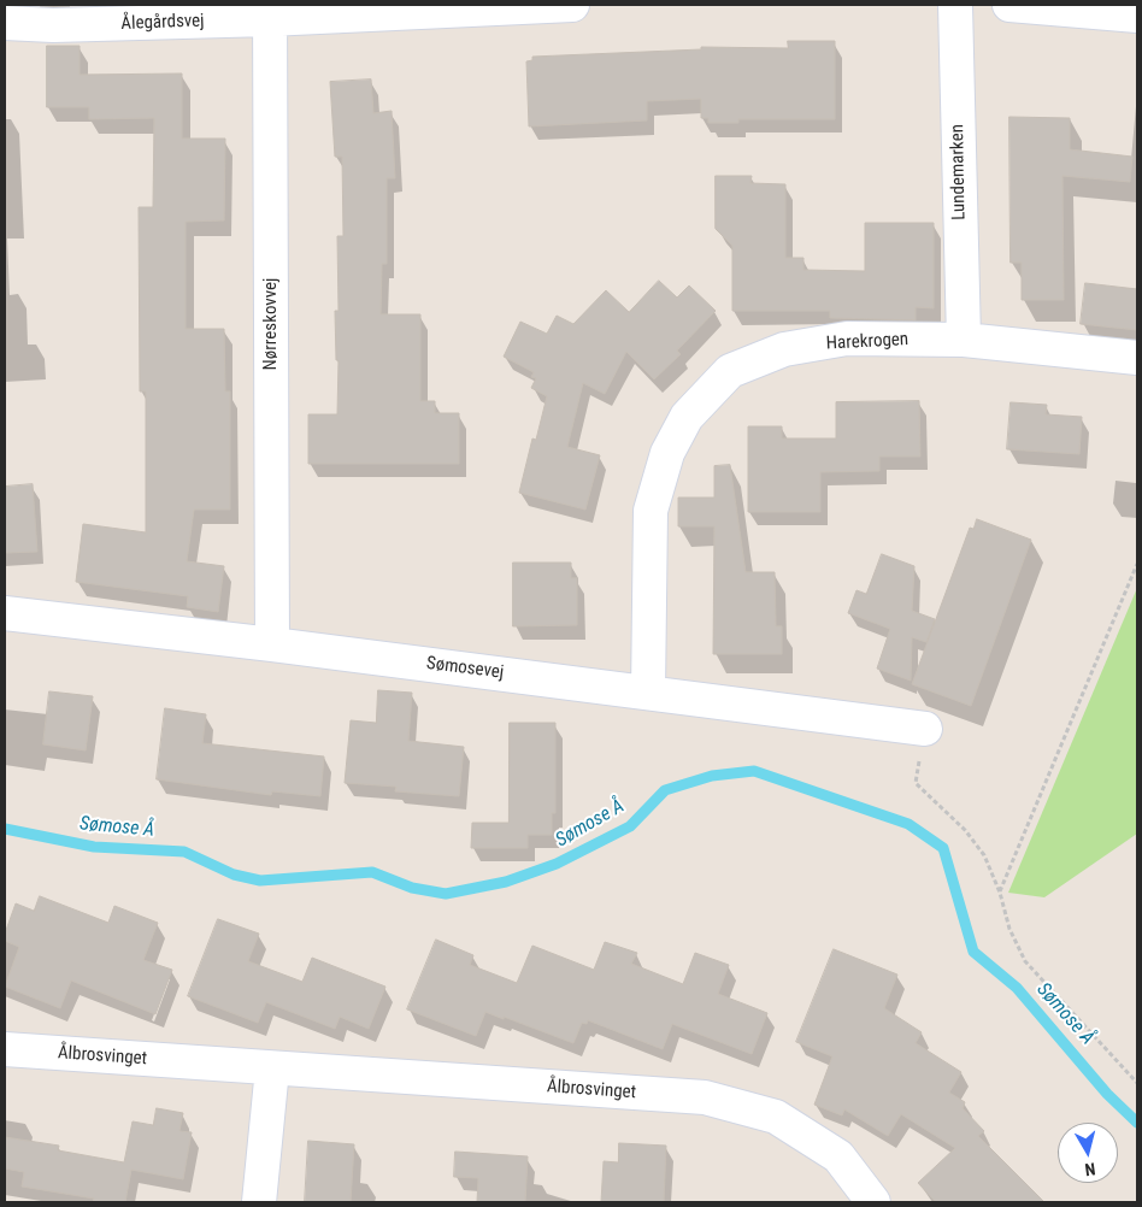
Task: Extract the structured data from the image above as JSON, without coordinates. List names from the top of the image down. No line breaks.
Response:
{"streets":{"street":["Ålegårdsvej","Lundemarken","Nørreskovvej","Harekrogen","Sømosevej","Ålbrosvinget"]},"crossings":[["Ålegårdsvej","Nørreskovvej"],["Lundemarken","Harekrogen"],["Nørreskovvej","Sømosevej"],["Harekrogen","Sømosevej"]],"water":["Sømose Å"],"north":"bottom"}
